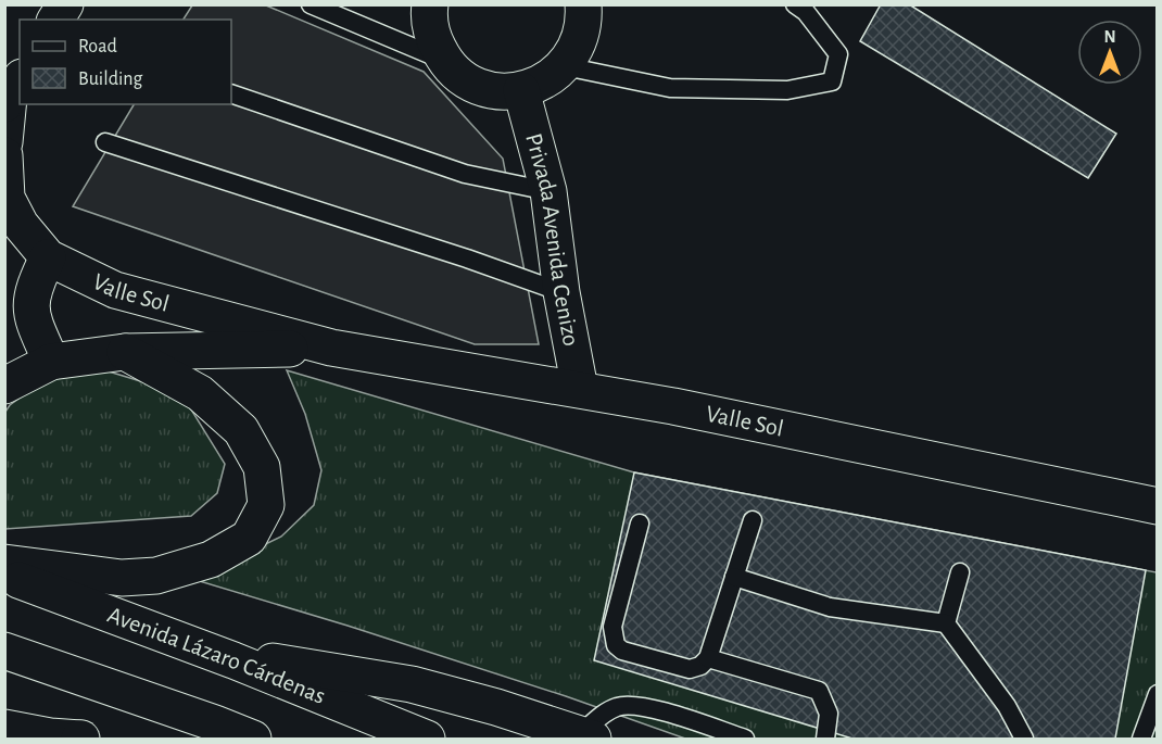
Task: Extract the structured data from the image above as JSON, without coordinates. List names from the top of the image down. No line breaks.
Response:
{"streets":{"main road":["Privada Avenida Cenizo","Valle Sol","Avenida Lázaro Cárdenas"]},"crossings":[["Privada Avenida Cenizo","Valle Sol"]],"legend":["Road","Building"],"north":"top"}
